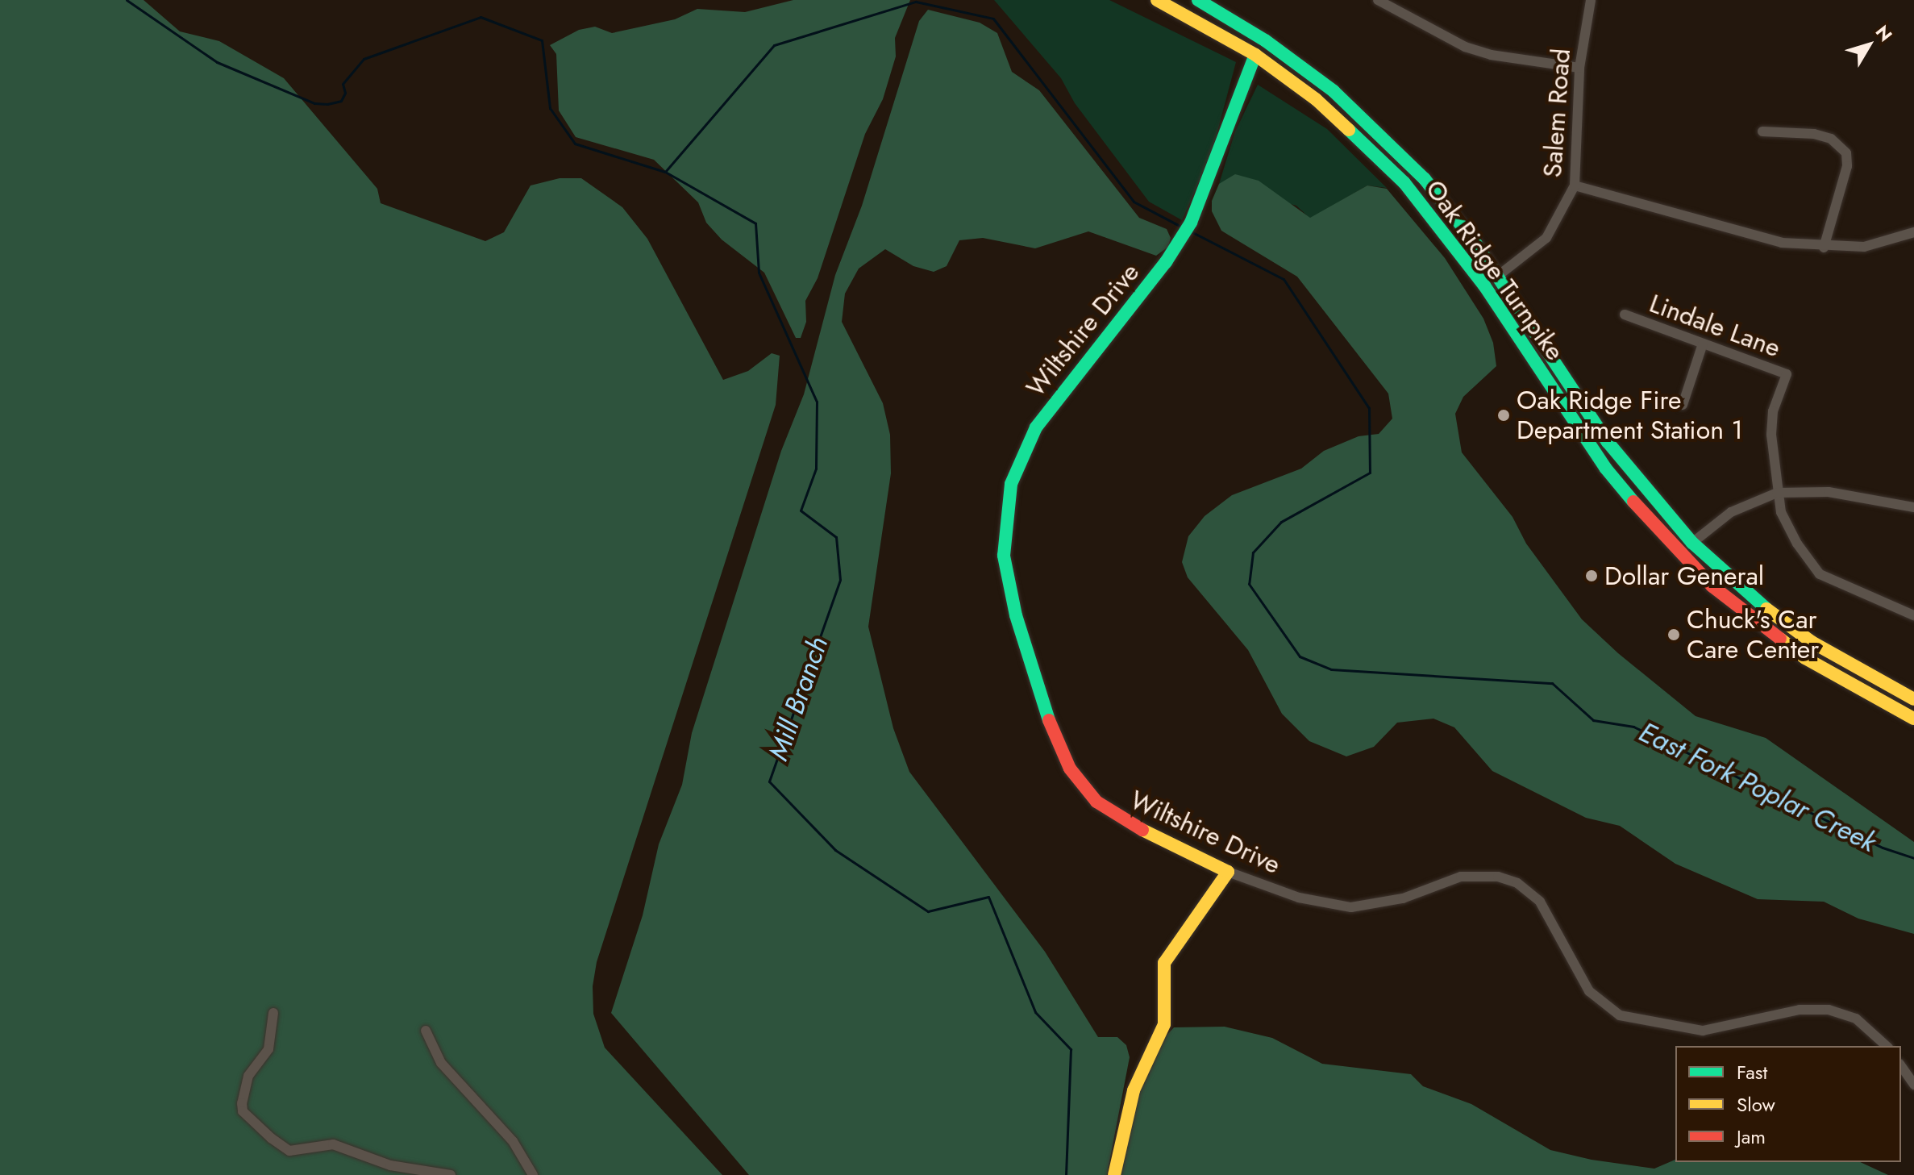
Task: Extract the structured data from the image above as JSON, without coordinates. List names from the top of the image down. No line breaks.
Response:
{"streets":{"main road":["Oak Ridge Turnpike","Wiltshire Drive"],"street":["Salem Road","Lindale Lane"]},"crossings":[["Salem Road","Oak Ridge Turnpike"],["Oak Ridge Turnpike","Wiltshire Drive"]],"water":["Mill Branch","East Fork Poplar Creek"],"places":["Oak Ridge Fire Department Station 1","Dollar General","Chuck's Car Care Center"],"legend":["Fast","Slow","Jam"],"north":"top right"}
